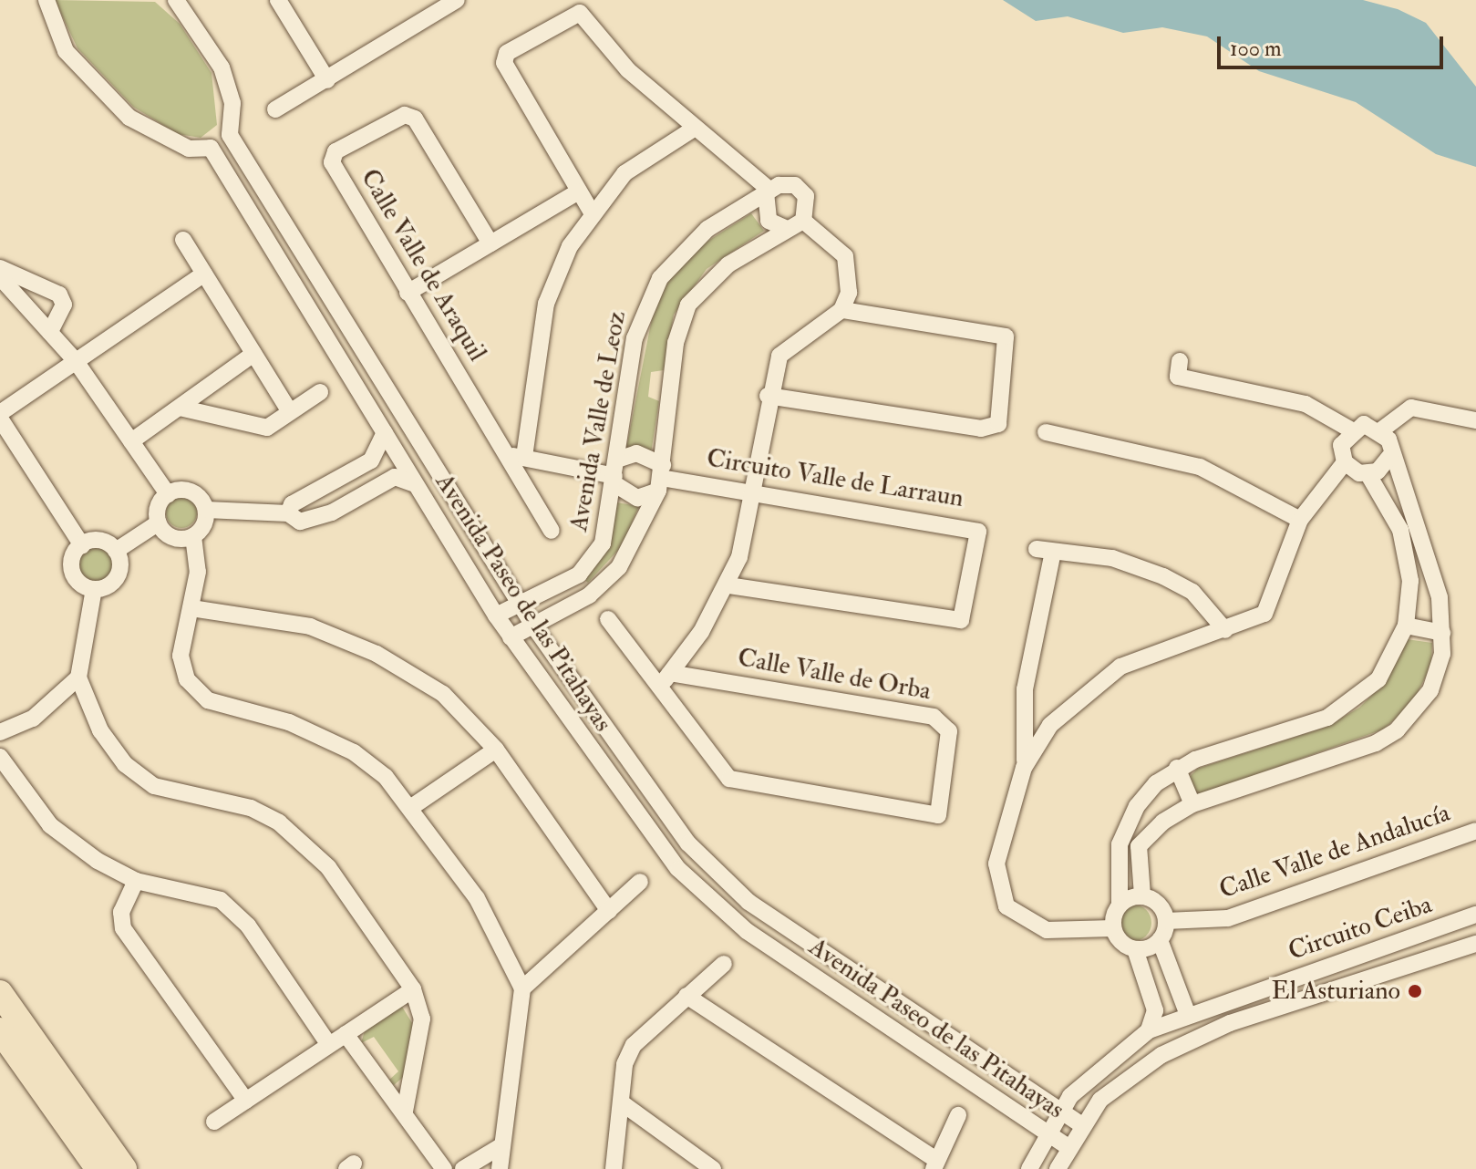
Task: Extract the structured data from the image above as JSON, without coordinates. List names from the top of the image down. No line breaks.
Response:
{"streets":{"street":["Calle Valle de Araquil","Avenida Valle de Leoz","Circuito Valle de Larraun","Avenida Paseo de las Pitahayas","Calle Valle de Orba","Calle Valle de Andalucía","Circuito Ceiba"]},"crossings":[["Calle Valle de Araquil","Circuito Valle de Larraun"],["Avenida Valle de Leoz","Circuito Valle de Larraun"],["Avenida Valle de Leoz","Avenida Paseo de las Pitahayas"],["Avenida Paseo de las Pitahayas","Circuito Ceiba"]],"places":["El Asturiano"],"scale_bar":"100 m"}
